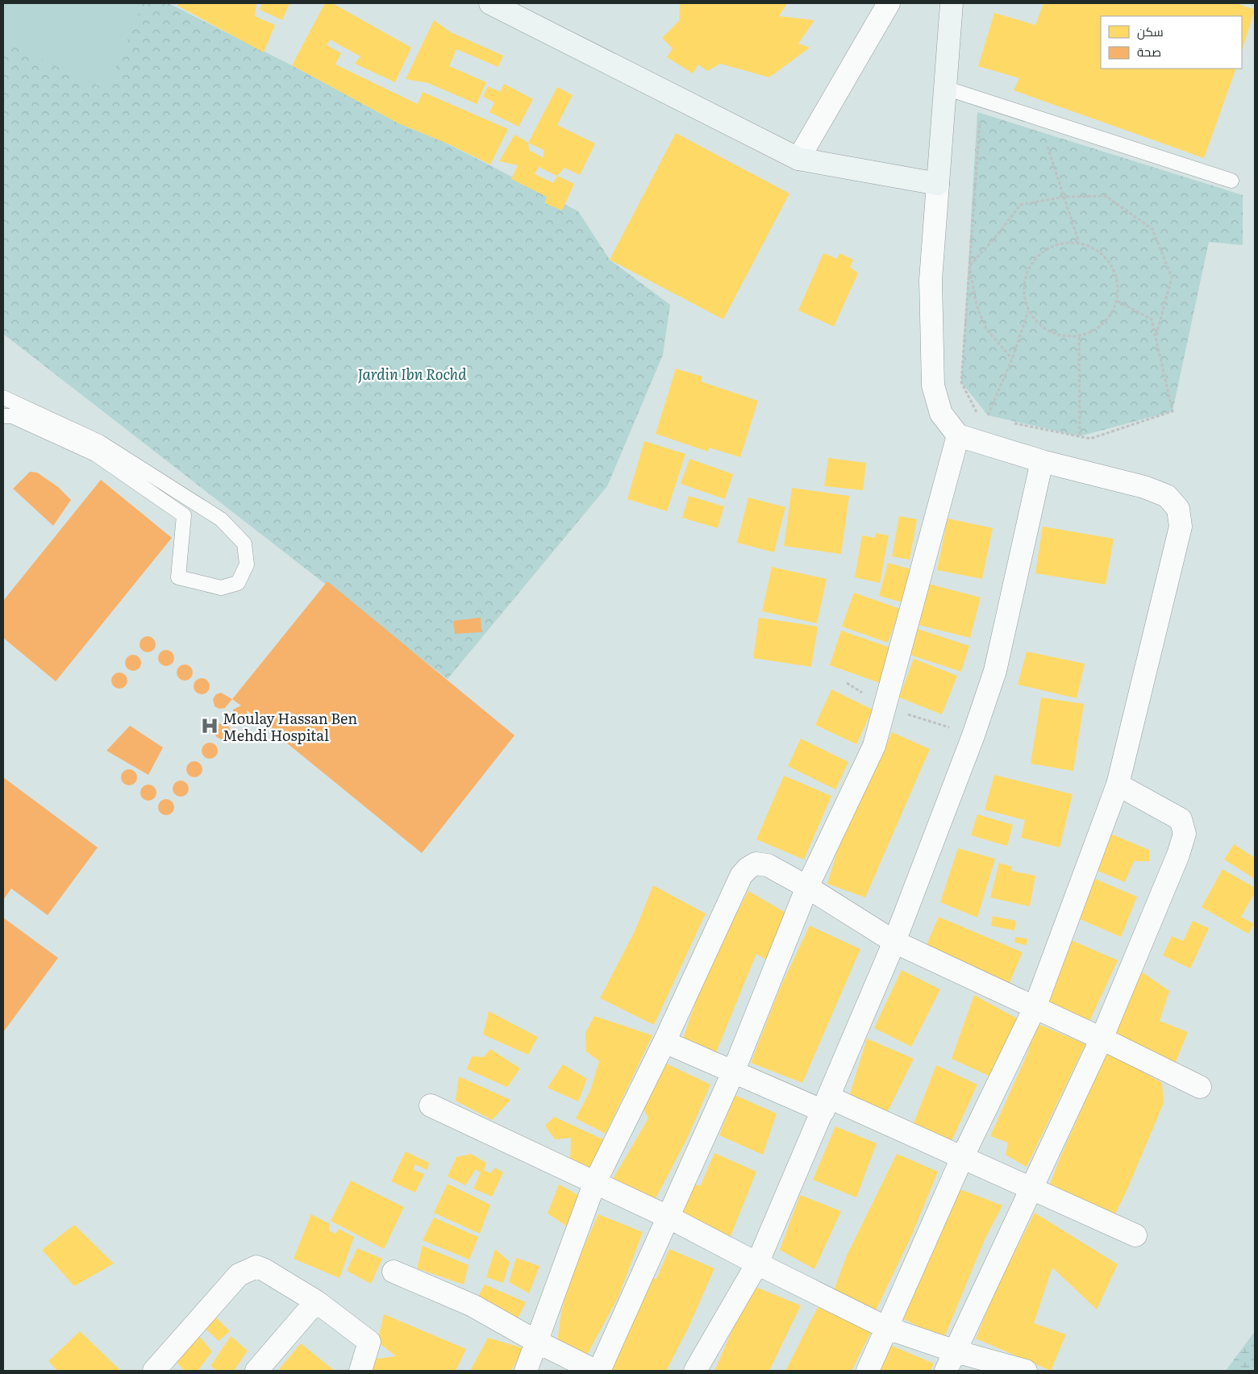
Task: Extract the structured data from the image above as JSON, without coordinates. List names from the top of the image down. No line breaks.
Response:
{"parks":["Jardin Ibn Rochd"],"places":{"hospital":["Moulay Hassan Ben Mehdi Hospital"]},"legend":["سكن","صحة"]}
